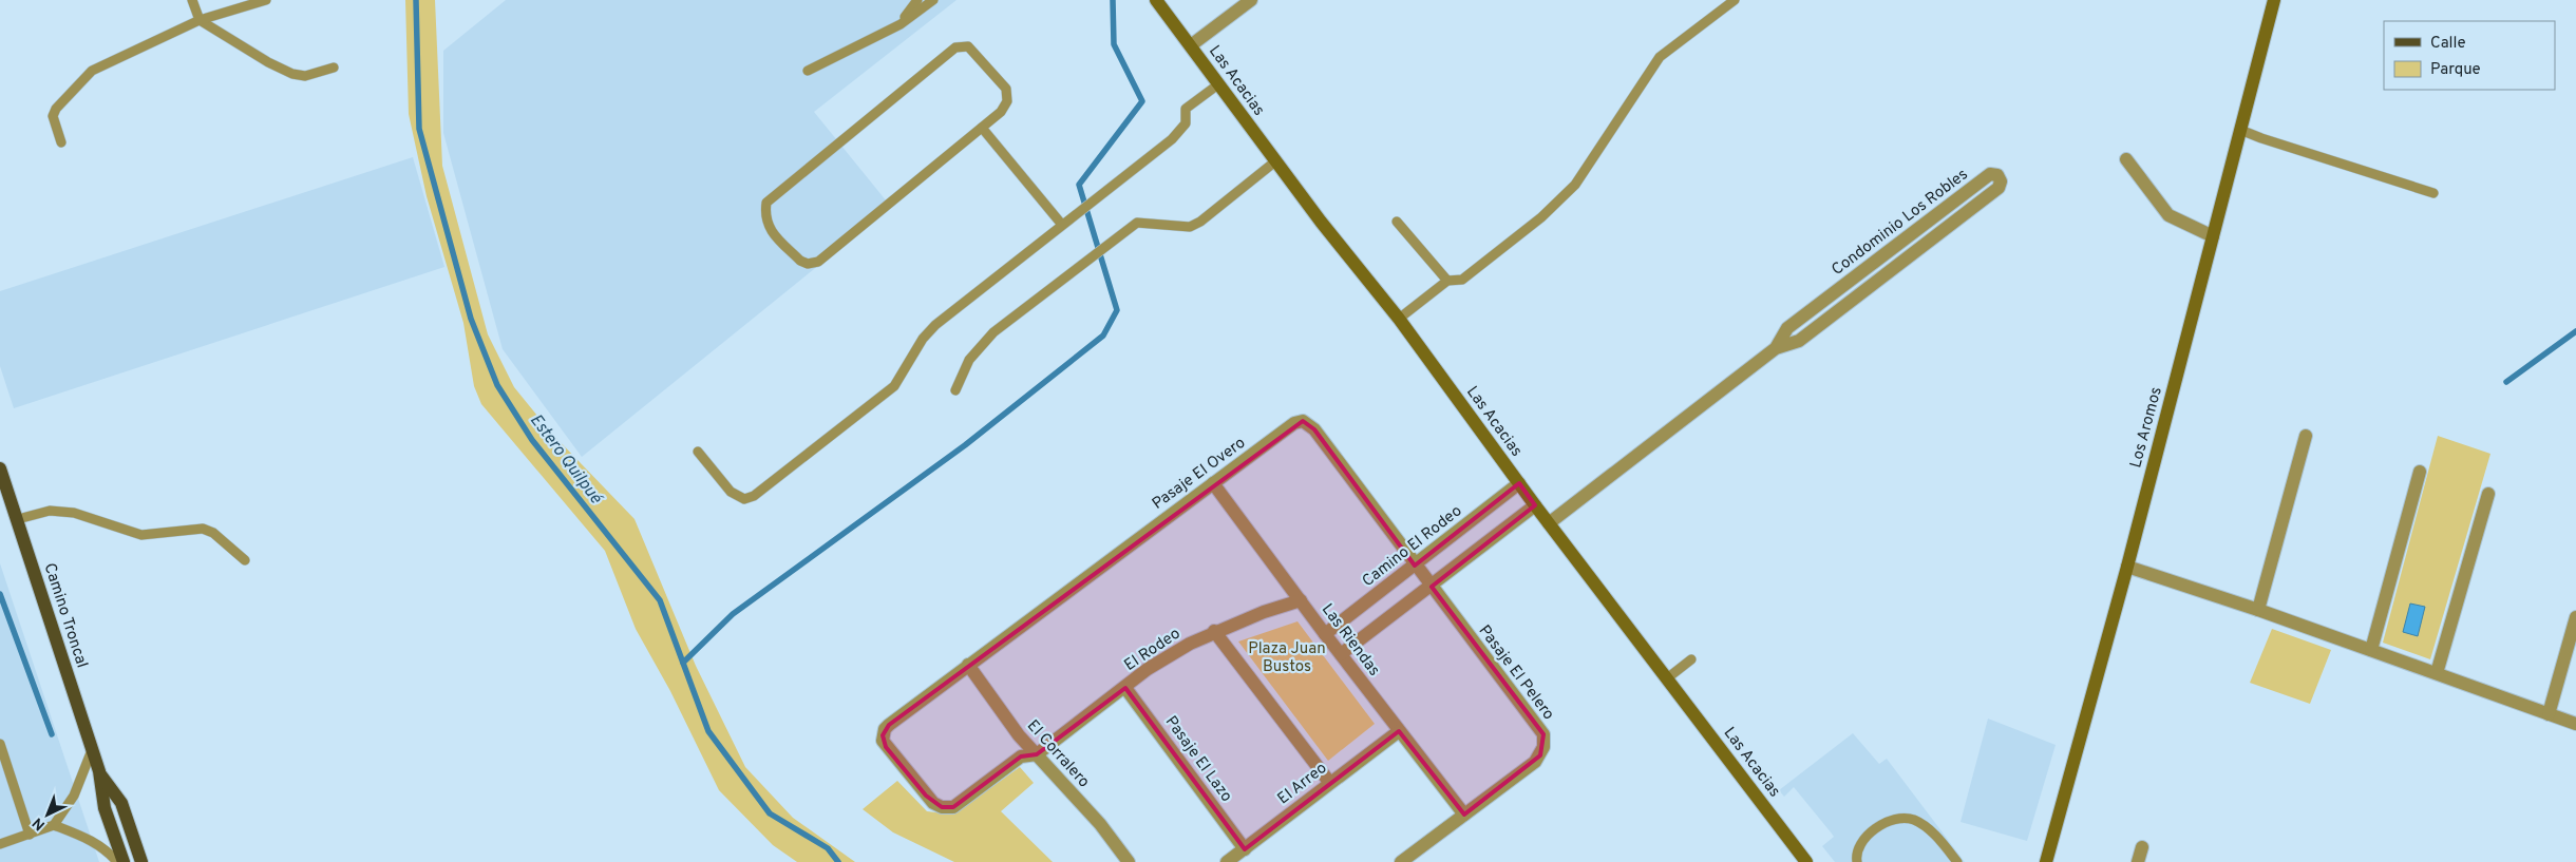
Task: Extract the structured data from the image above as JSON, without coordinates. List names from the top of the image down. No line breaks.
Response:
{"streets":{"main road":["Camino Troncal"],"street":["Las Acacias","Condominio Los Robles","Los Aromos","Pasaje El Overo","Camino El Rodeo","Las Riendas","El Rodeo","Pasaje El Pelero","El Corralero","Pasaje El Lazo","El Arreo"]},"crossings":[["Las Acacias","Condominio Los Robles"],["Las Acacias","Camino El Rodeo"],["Pasaje El Overo","Camino El Rodeo"],["Pasaje El Overo","Las Riendas"],["Pasaje El Overo","El Rodeo"],["Pasaje El Overo","El Corralero"],["Camino El Rodeo","Las Riendas"],["Las Riendas","El Rodeo"],["Las Riendas","Pasaje El Pelero"],["Las Riendas","El Arreo"],["El Rodeo","El Corralero"],["El Rodeo","Pasaje El Lazo"],["Pasaje El Lazo","El Arreo"]],"water":["Estero Quilpué"],"parks":["Plaza Juan Bustos"],"legend":["Calle","Parque"],"north":"bottom left"}
